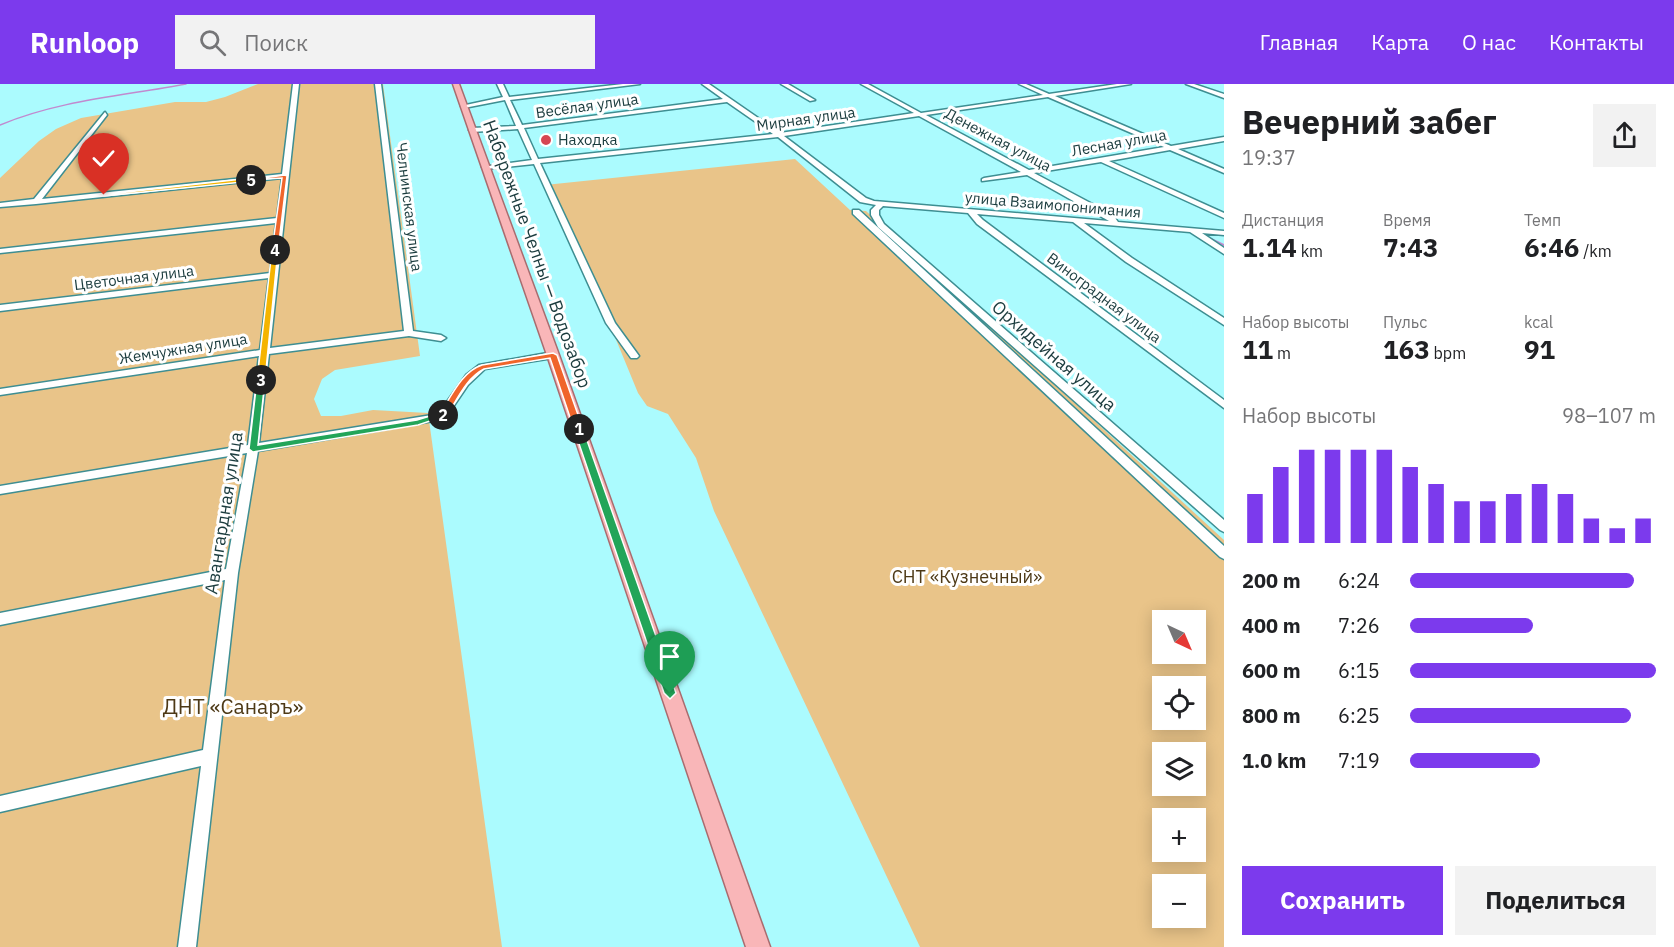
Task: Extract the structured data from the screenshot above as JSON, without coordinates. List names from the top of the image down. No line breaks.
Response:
{"streets":{"main road":["Набережные Челны — Водозабор"],"street":["Весёлая улица","Мирная улица","Денежная улица","Лесная улица","улица Взаимопонимания","Челнинская улица","Цветочная улица","Виноградная улица","Жемчужная улица","Орхидейная улица","Авангардная улица"]},"crossings":[["Весёлая улица","улица Взаимопонимания"],["Весёлая улица","Набережные Челны — Водозабор"],["Мирная улица","Денежная улица"],["Мирная улица","улица Взаимопонимания"],["Мирная улица","Набережные Челны — Водозабор"],["Денежная улица","Лесная улица"],["Денежная улица","улица Взаимопонимания"],["улица Взаимопонимания","Виноградная улица"],["улица Взаимопонимания","Орхидейная улица"],["Челнинская улица","Жемчужная улица"],["Цветочная улица","Авангардная улица"],["Жемчужная улица","Авангардная улица"]],"parks":["СНТ «Кузнечный»","ДНТ «Санаръ»"],"places":["Находка"],"north":"bottom right","page":{"header":"Runloop","search":"Поиск","nav":["Главная","Карта","О нас","Контакты"],"heading":["Вечерний забег","19:37"],"pins":["5","4","3","2","1"],"stats":[["Дистанция","1.14 km"],["Время","7:43"],["Темп","6:46 /km"],["Набор высоты","11 m"],["Пульс","163 bpm"],["kcal","91"]],"chart":["Набор высоты","98–107 m"],"list":[{"name":"200 m","note":"6:24"},{"name":"400 m","note":"7:26"},{"name":"600 m","note":"6:15"},{"name":"800 m","note":"6:25"},{"name":"1.0 km","note":"7:19"}],"map_buttons":["+","−"],"buttons":["Сохранить","Поделиться"]}}
